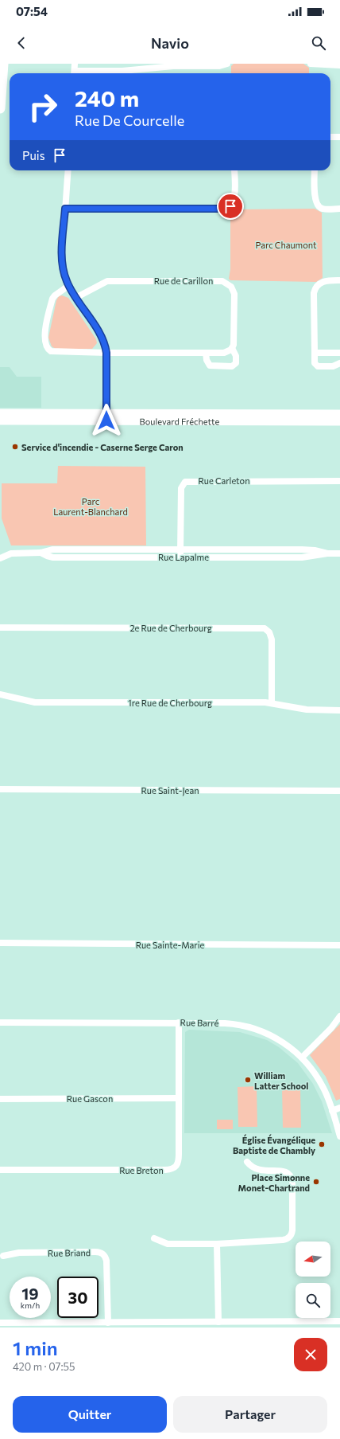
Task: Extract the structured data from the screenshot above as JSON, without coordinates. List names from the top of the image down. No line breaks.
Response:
{"streets":{"main road":["Boulevard Fréchette"],"street":["Rue de Carillon","Rue Carleton","Rue Lapalme","2e Rue de Cherbourg","1re Rue de Cherbourg","Rue Saint-Jean","Rue Sainte-Marie","Rue Barré","Rue Gascon","Rue Breton","Rue Briand"]},"crossings":[["Rue Carleton","Rue Lapalme"],["2e Rue de Cherbourg","1re Rue de Cherbourg"],["Rue Barré","Rue Breton"],["Rue Gascon","Rue Breton"]],"parks":["Parc Chaumont","Parc Laurent-Blanchard"],"places":["Service d'incendie - Caserne Serge Caron","William Latter School","Église Évangélique Baptiste de Chambly","Place Simonne Monet-Chartrand"],"north":"left","page":{"status":"07:54","header":"Navio","turn":["240 m","Rue De Courcelle"],"then":"Puis","speed":"19 km/h","limit":"30","heading":["1 min","420 m · 07:55"],"buttons":["Quitter","Partager"]}}
